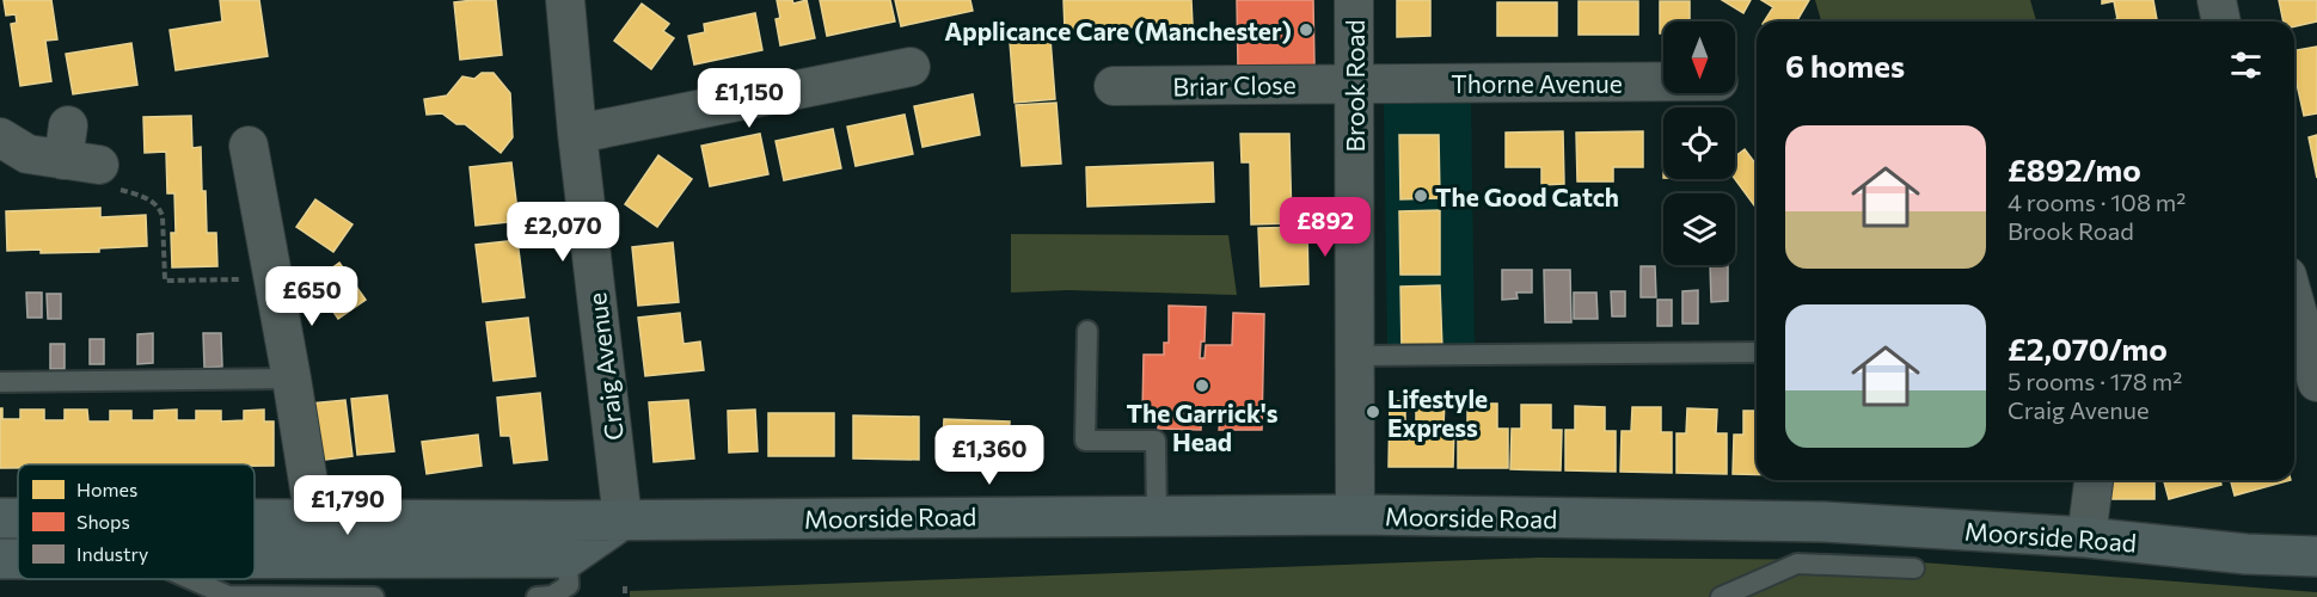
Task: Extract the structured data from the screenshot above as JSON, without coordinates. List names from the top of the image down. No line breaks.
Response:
{"streets":{"street":["Thorne Avenue","Briar Close","Brook Road","Craig Avenue","Moorside Road"]},"crossings":[["Thorne Avenue","Briar Close"],["Thorne Avenue","Brook Road"],["Briar Close","Brook Road"],["Brook Road","Moorside Road"],["Craig Avenue","Moorside Road"]],"places":["Applicance Care (Manchester)","The Good Catch","The Garrick's Head","Lifestyle Express"],"legend":["Homes","Shops","Industry"],"north":"bottom","page":{"heading":"6 homes","price":["£1,150","£892","£2,070","£650","£1,360","£1,790"],"list":[{"name":"£892/mo","note":"4 rooms · 108 m² · Brook Road"},{"name":"£2,070/mo","note":"5 rooms · 178 m² · Craig Avenue"}]}}
